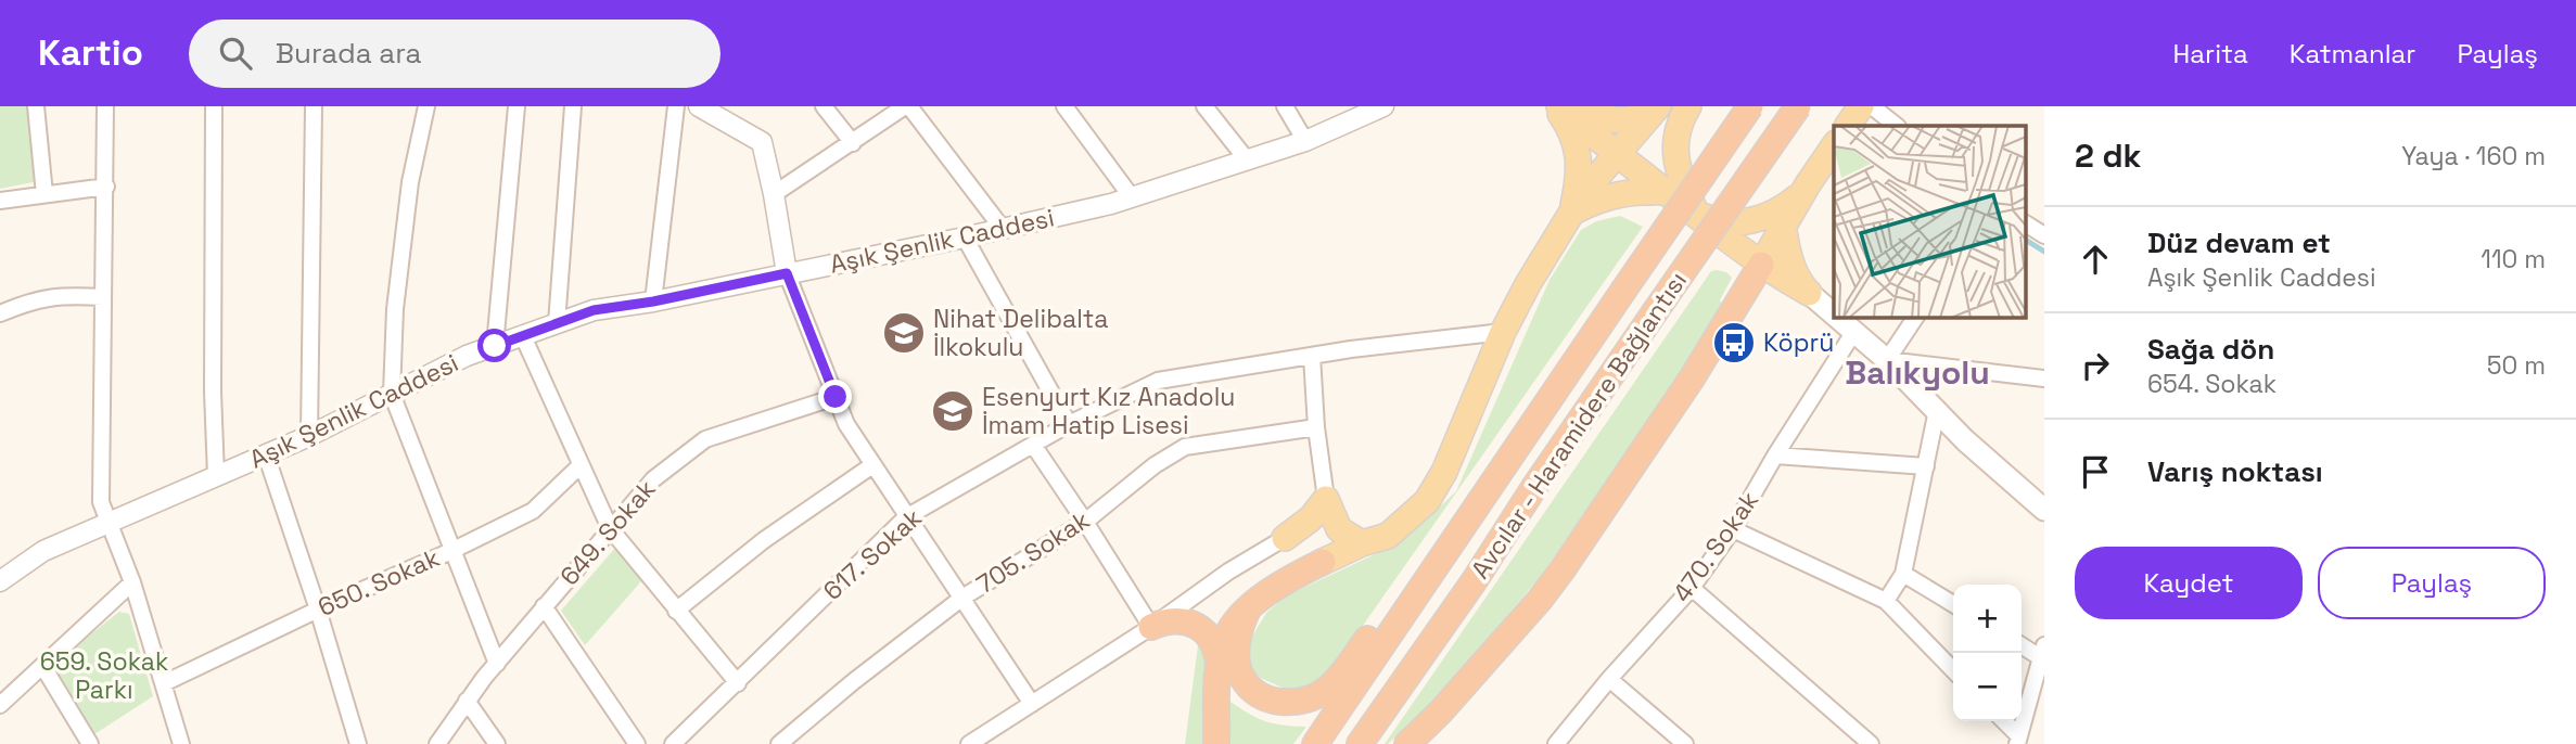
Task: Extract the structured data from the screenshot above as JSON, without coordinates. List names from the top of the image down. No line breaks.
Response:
{"streets":{"highway":["Avcılar - Haramidere Bağlantısı"],"street":["Aşık Şenlik Caddesi","649. Sokak","470. Sokak","705. Sokak","617. Sokak","650. Sokak"]},"districts":["Balıkyolu"],"parks":["659. Sokak Parkı"],"places":{"school or university":["Nihat Delibalta İlkokulu","Esenyurt Kız Anadolu İmam Hatip Lisesi"],"bus stop":["Köprü"]},"page":{"header":"Kartio","search":"Burada ara","nav":["Harita","Katmanlar","Paylaş"],"heading":["2 dk","Yaya · 160 m"],"list":[["Düz devam et","Aşık Şenlik Caddesi","110 m"],["Sağa dön","654. Sokak","50 m"],"Varış noktası"],"buttons":["Kaydet","Paylaş"],"map_buttons":["+","−"]}}
